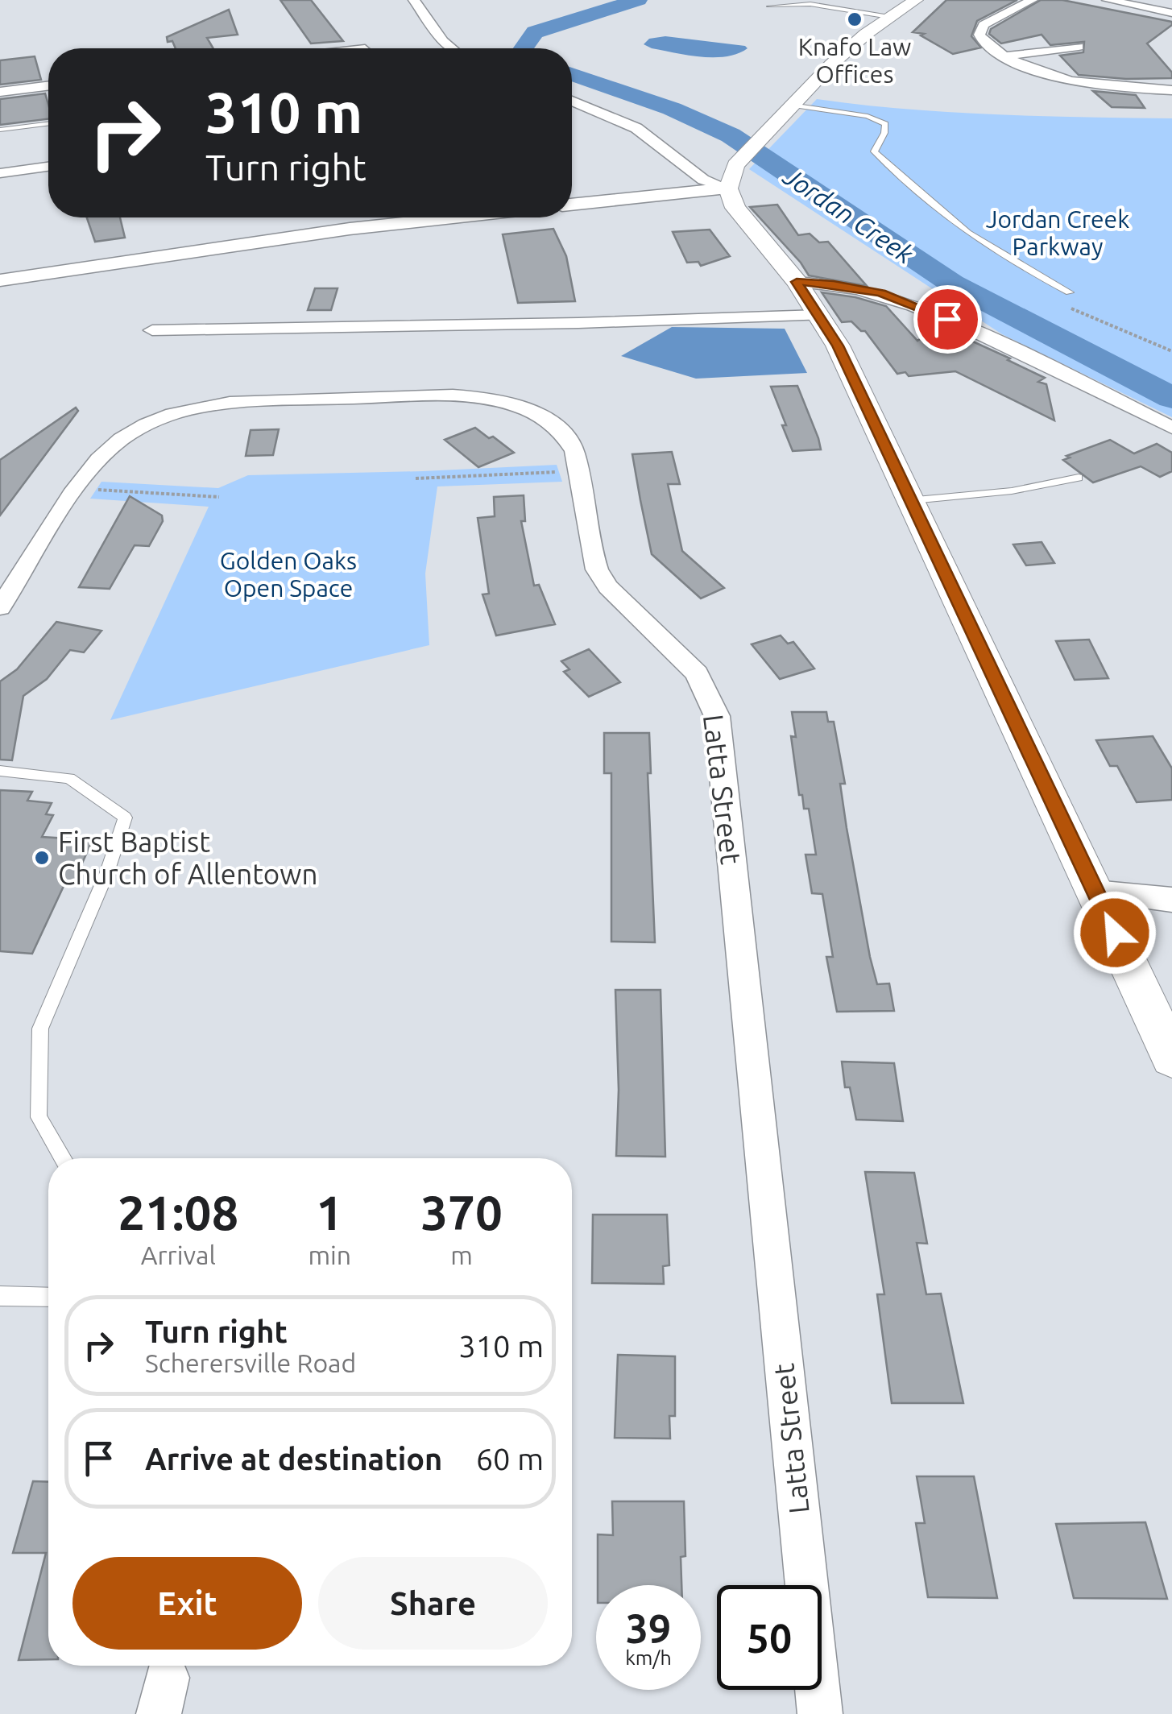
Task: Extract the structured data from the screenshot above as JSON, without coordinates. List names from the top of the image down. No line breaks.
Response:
{"streets":{"street":["Latta Street"]},"water":["Jordan Creek"],"parks":["Jordan Creek Parkway","Golden Oaks Open Space"],"places":["Knafo Law Offices","First Baptist Church of Allentown"],"page":{"turn":["310 m","Turn right"],"eta":["21:08","Arrival","1","min","370","m"],"list":[{"name":"Turn right","note":"Scherersville Road","value":"310 m"},{"name":"Arrive at destination","value":"60 m"}],"buttons":["Exit","Share"],"speed":"39 km/h","limit":"50"}}
